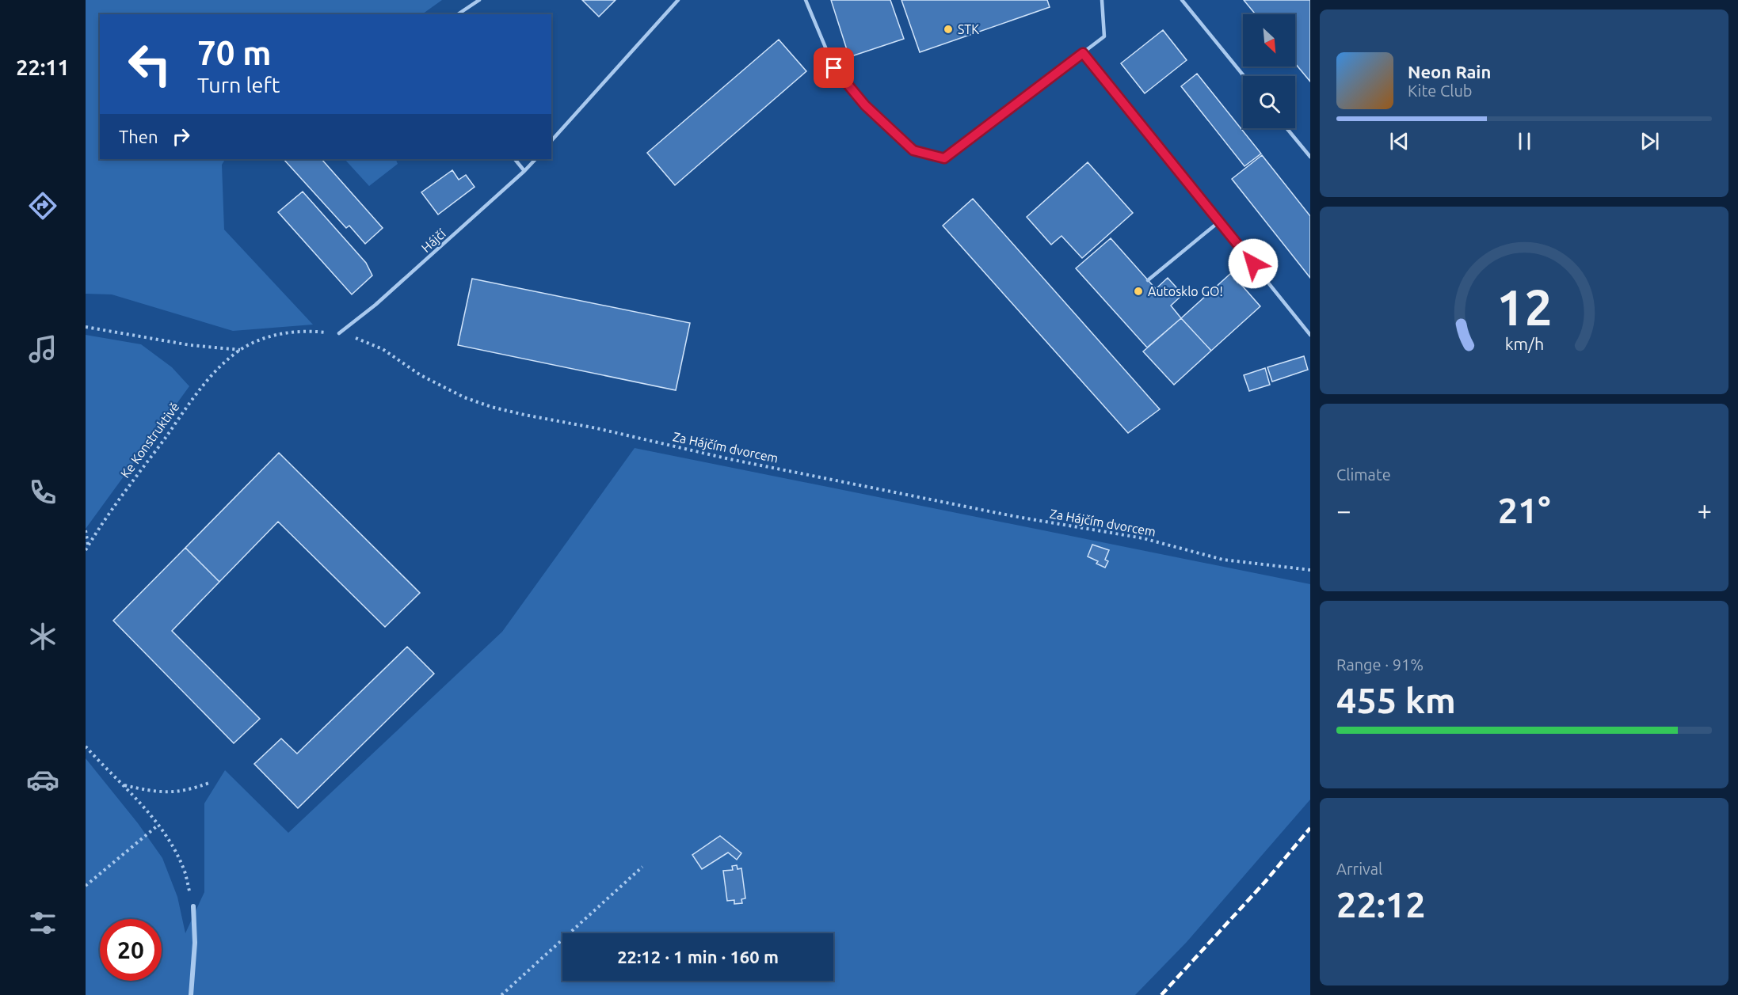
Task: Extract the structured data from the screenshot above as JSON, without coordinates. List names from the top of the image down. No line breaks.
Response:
{"streets":{"lane":["Hájčí"],"path":["Ke Konstruktivě","Za Hájčím dvorcem"]},"crossings":[["Hájčí","Za Hájčím dvorcem"],["Ke Konstruktivě","Za Hájčím dvorcem"]],"places":["STK","Autosklo GO!"],"north":"bottom right","page":{"tabs":"22:11","turn":["70 m","Turn left"],"song":["Neon Rain","Kite Club"],"then":"Then","tile":["Climate",["Range · 91%","455 km"],["Arrival","22:12"]],"heat":["−","21°","+"],"limit":"20","trip":"22:12 · 1 min · 160 m","gauge":["12","km/h"]}}
